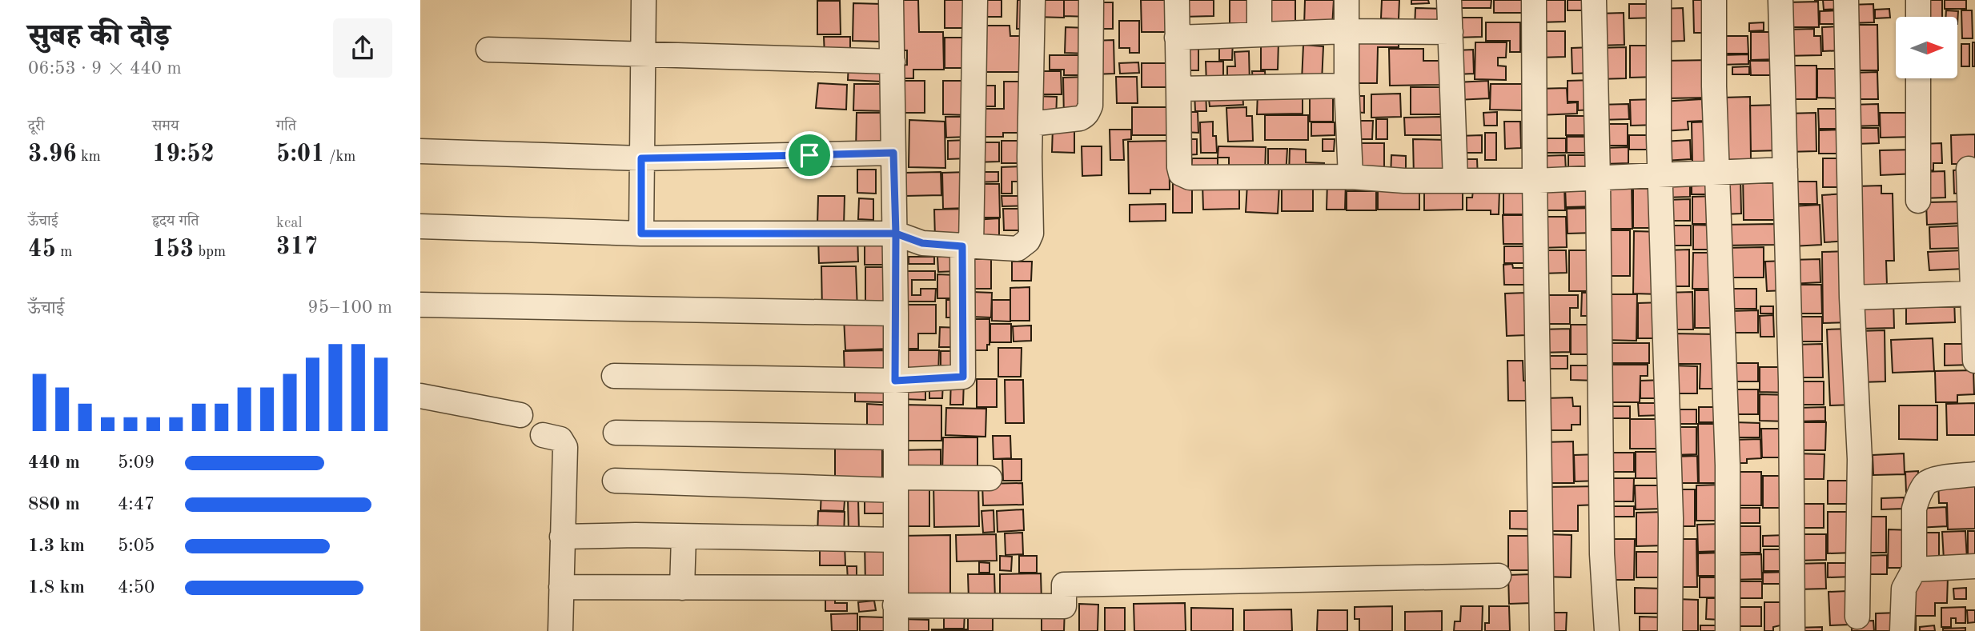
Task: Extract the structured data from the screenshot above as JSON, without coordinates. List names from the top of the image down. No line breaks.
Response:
{"north":"right","page":{"heading":["सुबह की दौड़","06:53 · 9 × 440 m"],"stats":[["दूरी","3.96 km"],["समय","19:52"],["गति","5:01 /km"],["ऊँचाई","45 m"],["हृदय गति","153 bpm"],["kcal","317"]],"chart":["ऊँचाई","95–100 m"],"list":[{"name":"440 m","note":"5:09"},{"name":"880 m","note":"4:47"},{"name":"1.3 km","note":"5:05"},{"name":"1.8 km","note":"4:50"}]}}
